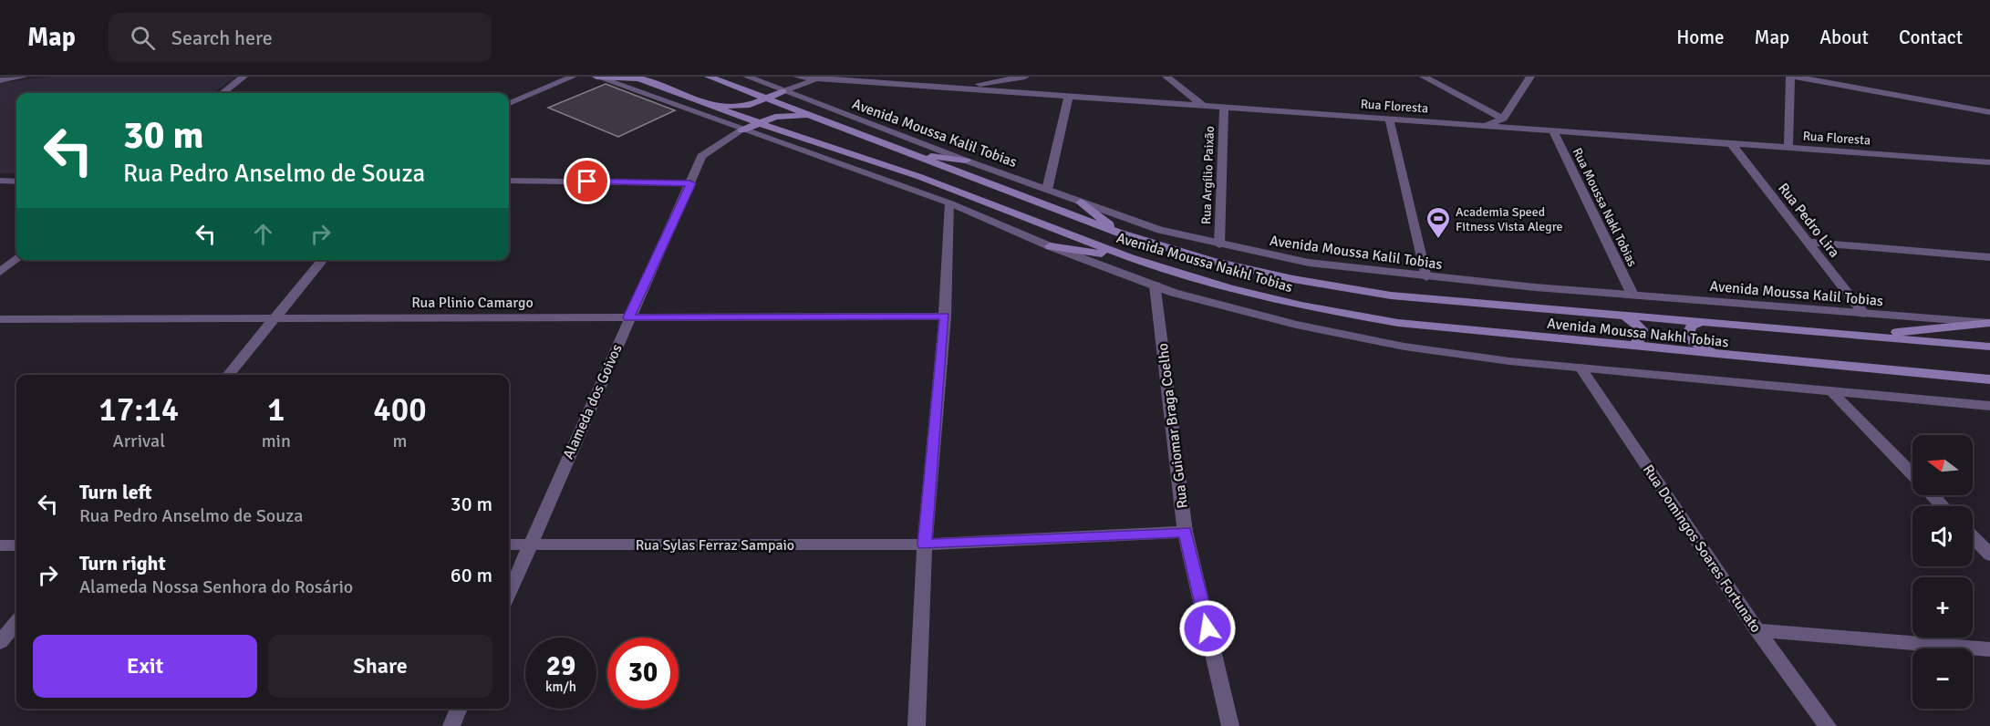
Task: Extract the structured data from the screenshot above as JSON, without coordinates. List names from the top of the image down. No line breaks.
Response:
{"streets":{"main road":["Avenida Moussa Nakhl Tobias"],"street":["Rua Floresta","Avenida Moussa Kalil Tobias","Rua Argílio Paixão","Rua Moussa Nakl Tobias","Rua Pedro Lira","Rua Plinio Camargo","Alameda dos Goivos","Rua Guiomar Braga Coelho","Rua Sylas Ferraz Sampaio","Rua Domingos Soares Fortunato"]},"crossings":[["Rua Floresta","Rua Argílio Paixão"],["Rua Floresta","Rua Moussa Nakl Tobias"],["Rua Floresta","Rua Pedro Lira"],["Avenida Moussa Kalil Tobias","Rua Argílio Paixão"],["Avenida Moussa Kalil Tobias","Rua Moussa Nakl Tobias"],["Avenida Moussa Kalil Tobias","Rua Pedro Lira"],["Rua Plinio Camargo","Alameda dos Goivos"],["Alameda dos Goivos","Rua Sylas Ferraz Sampaio"],["Rua Guiomar Braga Coelho","Rua Sylas Ferraz Sampaio"]],"places":{"sports":["Academia Speed Fitness Vista Alegre"]},"north":"left","page":{"header":"Map","search":"Search here","nav":["Home","Map","About","Contact"],"turn":["30 m","Rua Pedro Anselmo de Souza"],"eta":["17:14","Arrival","1","min","400","m"],"map_buttons":["+","−"],"list":[{"name":"Turn left","note":"Rua Pedro Anselmo de Souza","value":"30 m"},{"name":"Turn right","note":"Alameda Nossa Senhora do Rosário","value":"60 m"}],"buttons":["Exit","Share"],"speed":"29 km/h","limit":"30"}}
